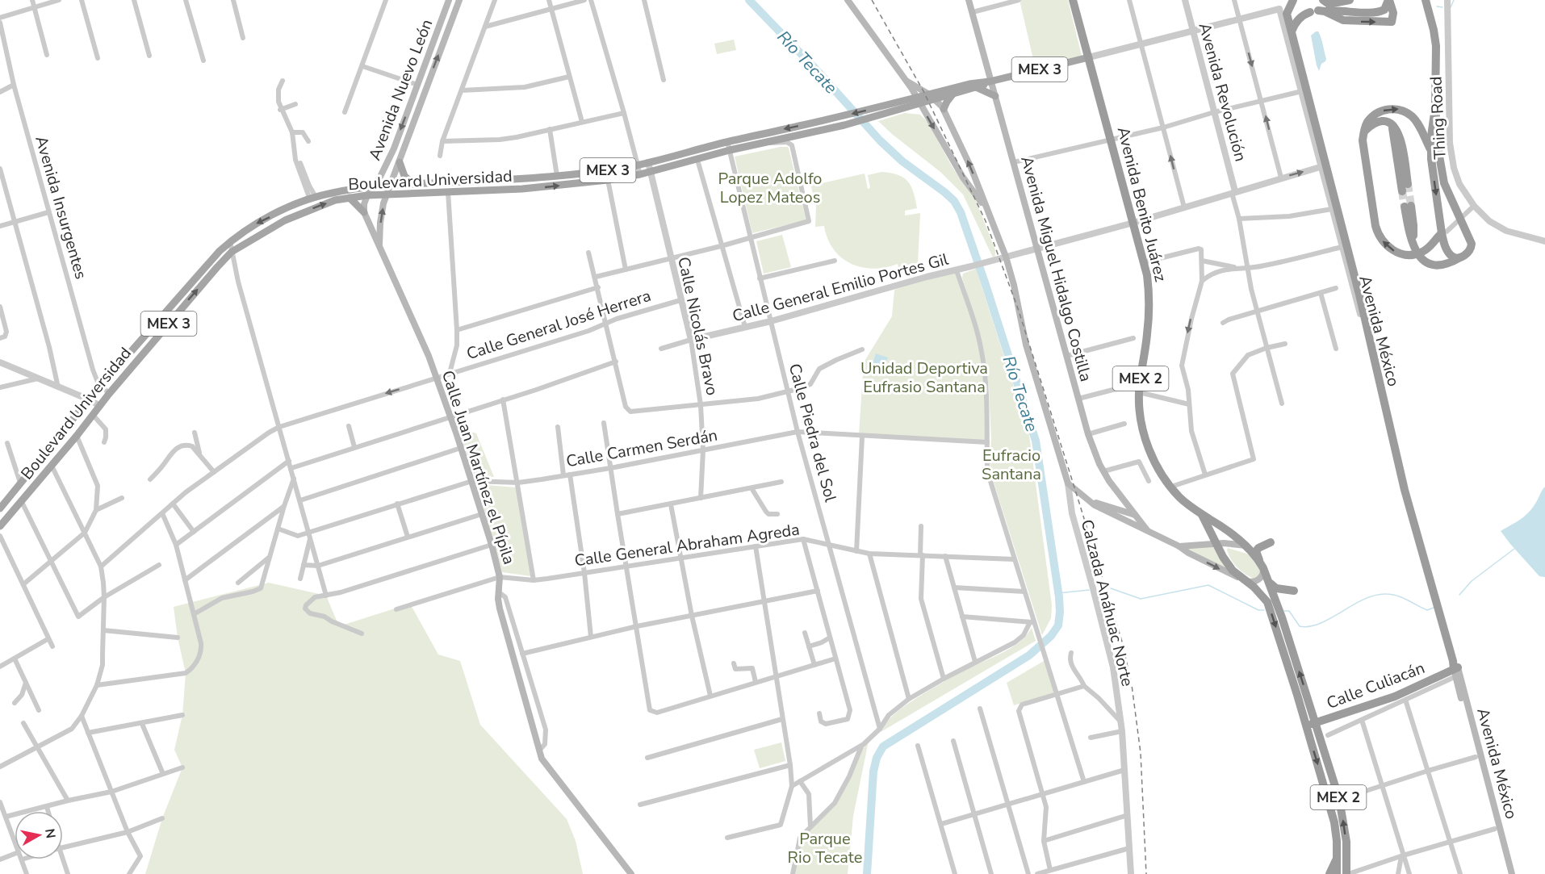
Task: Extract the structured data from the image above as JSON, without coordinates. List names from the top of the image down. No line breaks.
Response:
{"streets":{"highway":["Avenida Benito Juárez","Avenida México","MEX 2","Calle Culiacán"],"main road":["MEX 3","Avenida Nuevo León","Boulevard Universidad","Avenida Miguel Hidalgo Costilla","Calle Juan Martínez el Pípila"],"street":["Avenida Revolución","Thing Road","Avenida Insurgentes","Calle General Emilio Portes Gil","Calle General José Herrera","Calle Nicolás Bravo","Calle Piedra del Sol","Calle Carmen Serdán","Calle General Abraham Agreda","Calzada Anáhuac Norte"]},"crossings":[["MEX 3","Boulevard Universidad"],["MEX 3","Avenida Benito Juárez"],["MEX 3","Avenida Miguel Hidalgo Costilla"],["Avenida Nuevo León","Boulevard Universidad"],["Avenida Nuevo León","Calle Juan Martínez el Pípila"],["Avenida Revolución","Calle General Emilio Portes Gil"],["Boulevard Universidad","Avenida Insurgentes"],["Boulevard Universidad","Calle Nicolás Bravo"],["Boulevard Universidad","Calle Piedra del Sol"],["Boulevard Universidad","Calle Juan Martínez el Pípila"],["Avenida Benito Juárez","Calle General Emilio Portes Gil"],["Avenida Benito Juárez","MEX 2"],["Avenida Miguel Hidalgo Costilla","Calle General Emilio Portes Gil"],["Calle General Emilio Portes Gil","Calle Nicolás Bravo"],["Calle General Emilio Portes Gil","Avenida México"],["Calle General Emilio Portes Gil","Calle Piedra del Sol"],["Calle General José Herrera","Calle Nicolás Bravo"],["Calle General José Herrera","Calle Juan Martínez el Pípila"],["Calle Nicolás Bravo","Calle Carmen Serdán"],["Avenida México","Calle Culiacán"],["MEX 2","Calle Culiacán"],["Calle Piedra del Sol","Calle Carmen Serdán"],["Calle Piedra del Sol","Calle General Abraham Agreda"],["Calle Carmen Serdán","Calle Juan Martínez el Pípila"],["Calle Juan Martínez el Pípila","Calle General Abraham Agreda"]],"water":["Río Tecate"],"parks":["Parque Adolfo Lopez Mateos","Unidad Deportiva Eufrasio Santana","Eufracio Santana","Parque Rio Tecate"],"north":"right"}
